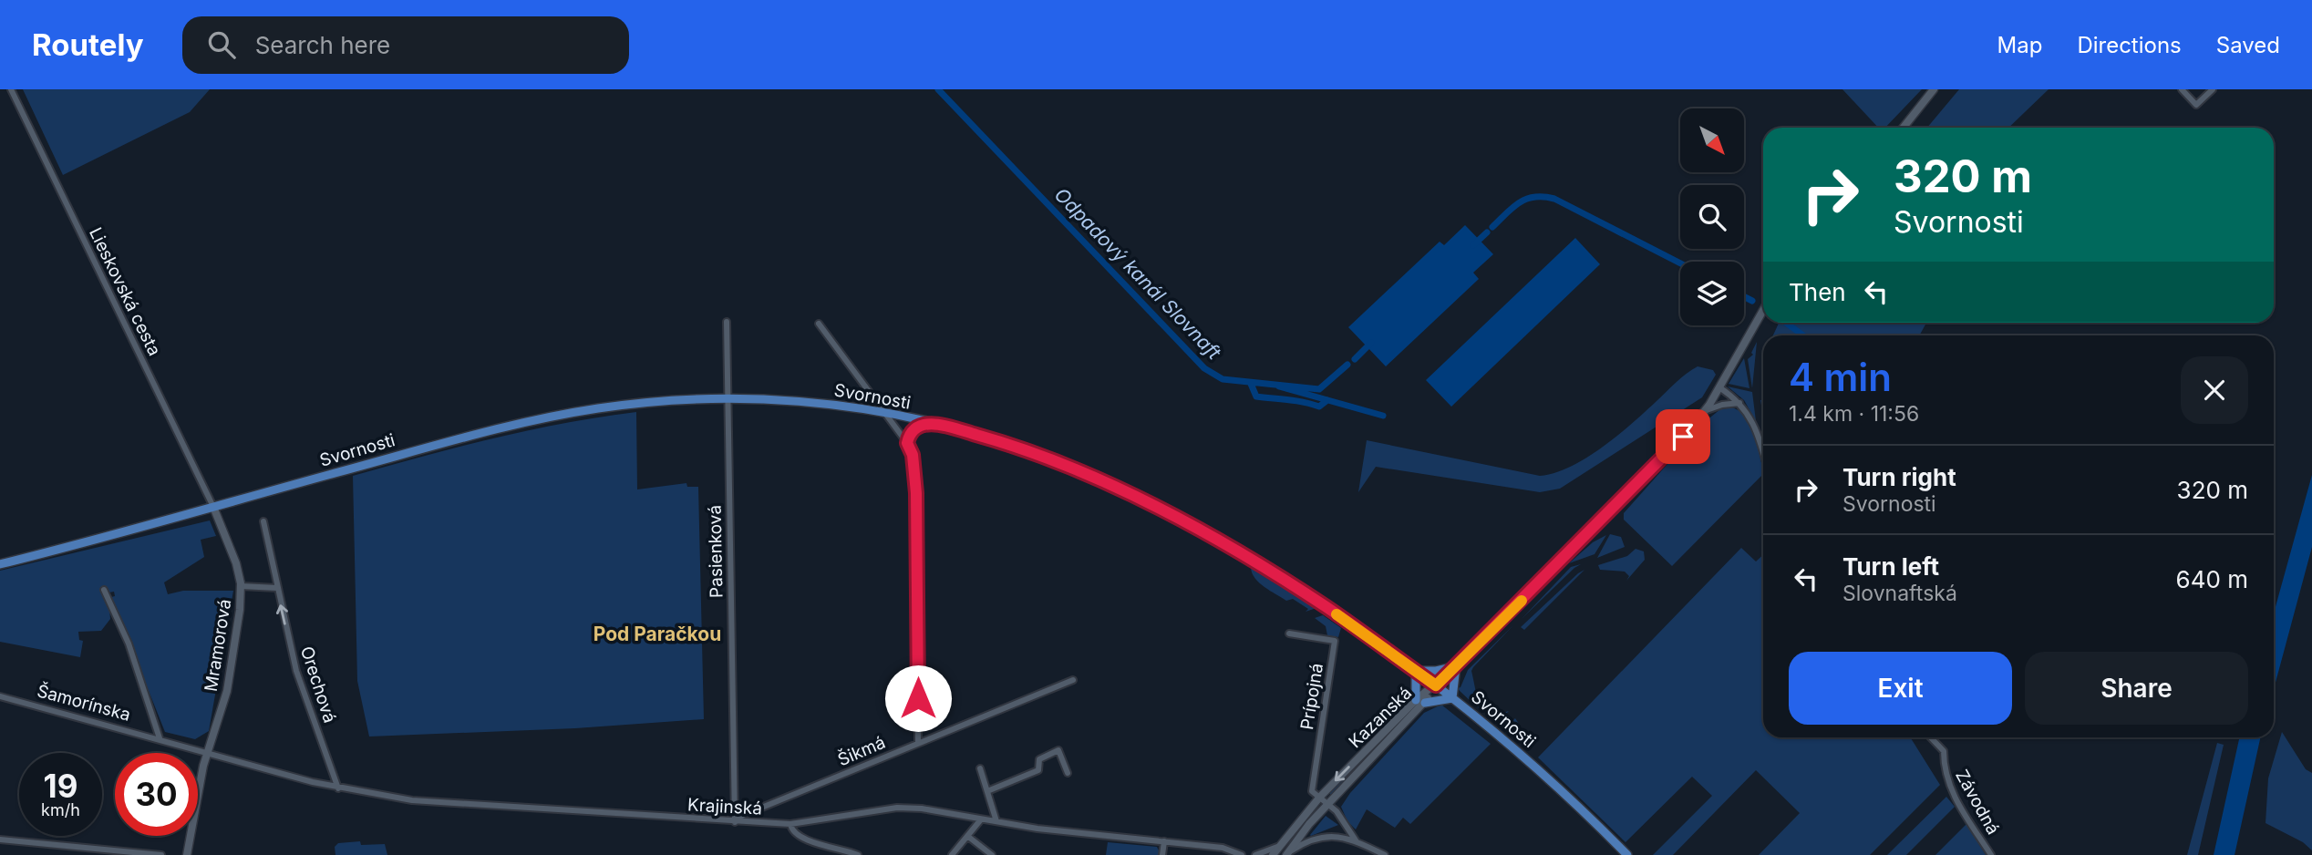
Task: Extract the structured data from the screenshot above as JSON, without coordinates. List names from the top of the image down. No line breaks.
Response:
{"streets":{"main road":["Svornosti","Mramorová","Kazanská"],"street":["Lieskovská cesta","Pasienková","Orechová","Prípojná","Šamorínska","Šikmá","Závodná","Krajinská"]},"crossings":[["Lieskovská cesta","Svornosti"],["Lieskovská cesta","Mramorová"],["Svornosti","Pasienková"],["Svornosti","Mramorová"],["Svornosti","Kazanská"],["Pasienková","Šikmá"],["Pasienková","Krajinská"],["Mramorová","Šamorínska"],["Mramorová","Krajinská"],["Orechová","Krajinská"],["Prípojná","Kazanská"],["Šamorínska","Krajinská"],["Šikmá","Krajinská"]],"one_way":["Orechová"],"districts":["Pod Paračkou"],"water":["Odpadový kanál Slovnaft"],"north":"bottom right","page":{"header":"Routely","search":"Search here","nav":["Map","Directions","Saved"],"turn":["320 m","Svornosti"],"then":"Then","heading":["4 min","1.4 km · 11:56"],"list":[{"name":"Turn right","note":"Svornosti","value":"320 m"},{"name":"Turn left","note":"Slovnaftská","value":"640 m"}],"buttons":["Exit","Share"],"speed":"19 km/h","limit":"30"}}
